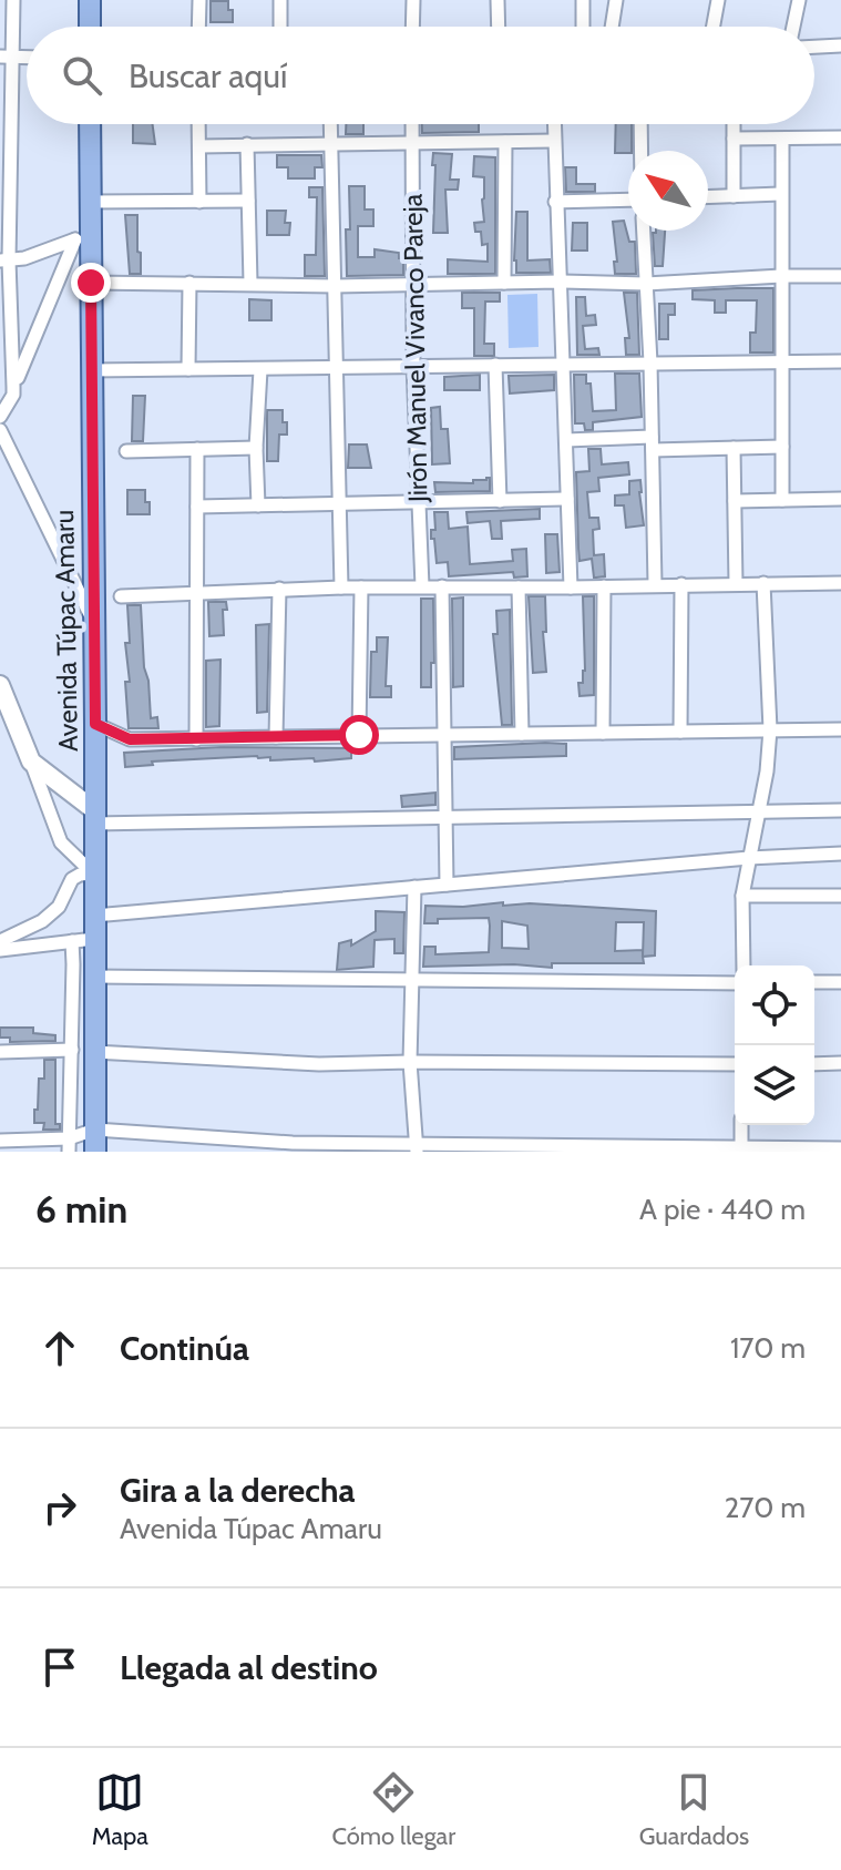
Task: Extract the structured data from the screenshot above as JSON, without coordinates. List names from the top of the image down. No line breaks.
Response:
{"streets":{"main road":["Avenida Túpac Amaru"],"street":["Jirón Manuel Vivanco Pareja"]},"north":"top left","page":{"search":"Buscar aquí","heading":["6 min","A pie · 440 m"],"list":[["Continúa","170 m"],["Gira a la derecha","Avenida Túpac Amaru","270 m"],"Llegada al destino"],"nav":["Mapa","Cómo llegar","Guardados"]}}
